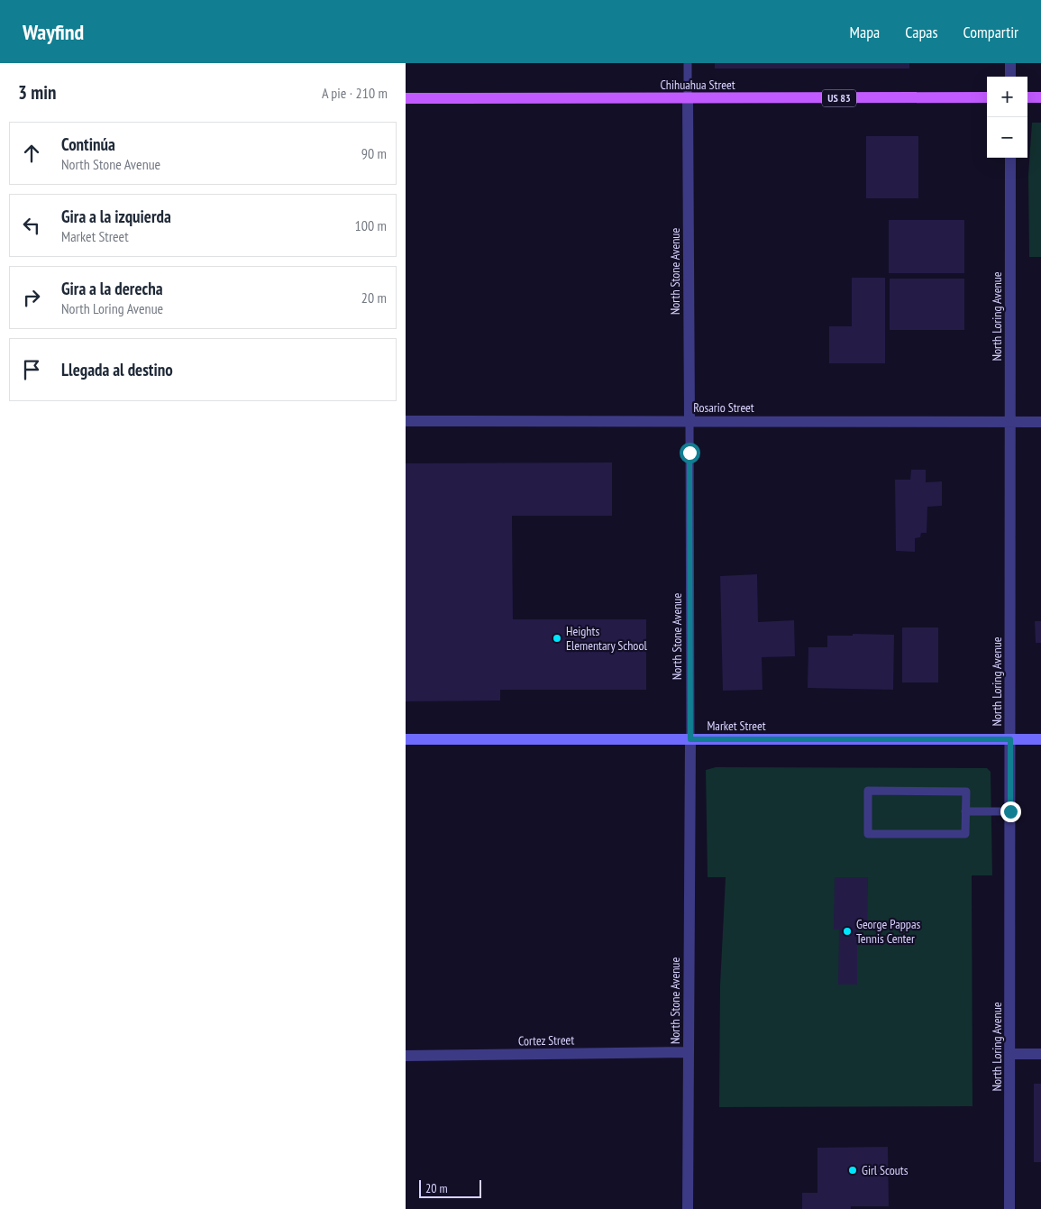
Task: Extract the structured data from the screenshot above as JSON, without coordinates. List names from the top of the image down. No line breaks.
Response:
{"streets":{"main road":["Chihuahua Street","US 83"],"street":["North Stone Avenue","North Loring Avenue","Rosario Street","Market Street","Cortez Street"]},"crossings":[["Chihuahua Street","North Stone Avenue"],["North Stone Avenue","Rosario Street"],["North Stone Avenue","Market Street"],["North Stone Avenue","Cortez Street"],["North Loring Avenue","Rosario Street"],["North Loring Avenue","Market Street"]],"places":["Heights Elementary School","George Pappas Tennis Center","Girl Scouts"],"scale_bar":"20 m","page":{"header":"Wayfind","nav":["Mapa","Capas","Compartir"],"heading":["3 min","A pie · 210 m"],"map_buttons":["+","−"],"list":[["Continúa","North Stone Avenue","90 m"],["Gira a la izquierda","Market Street","100 m"],["Gira a la derecha","North Loring Avenue","20 m"],"Llegada al destino"],"scale":"20 m"}}
